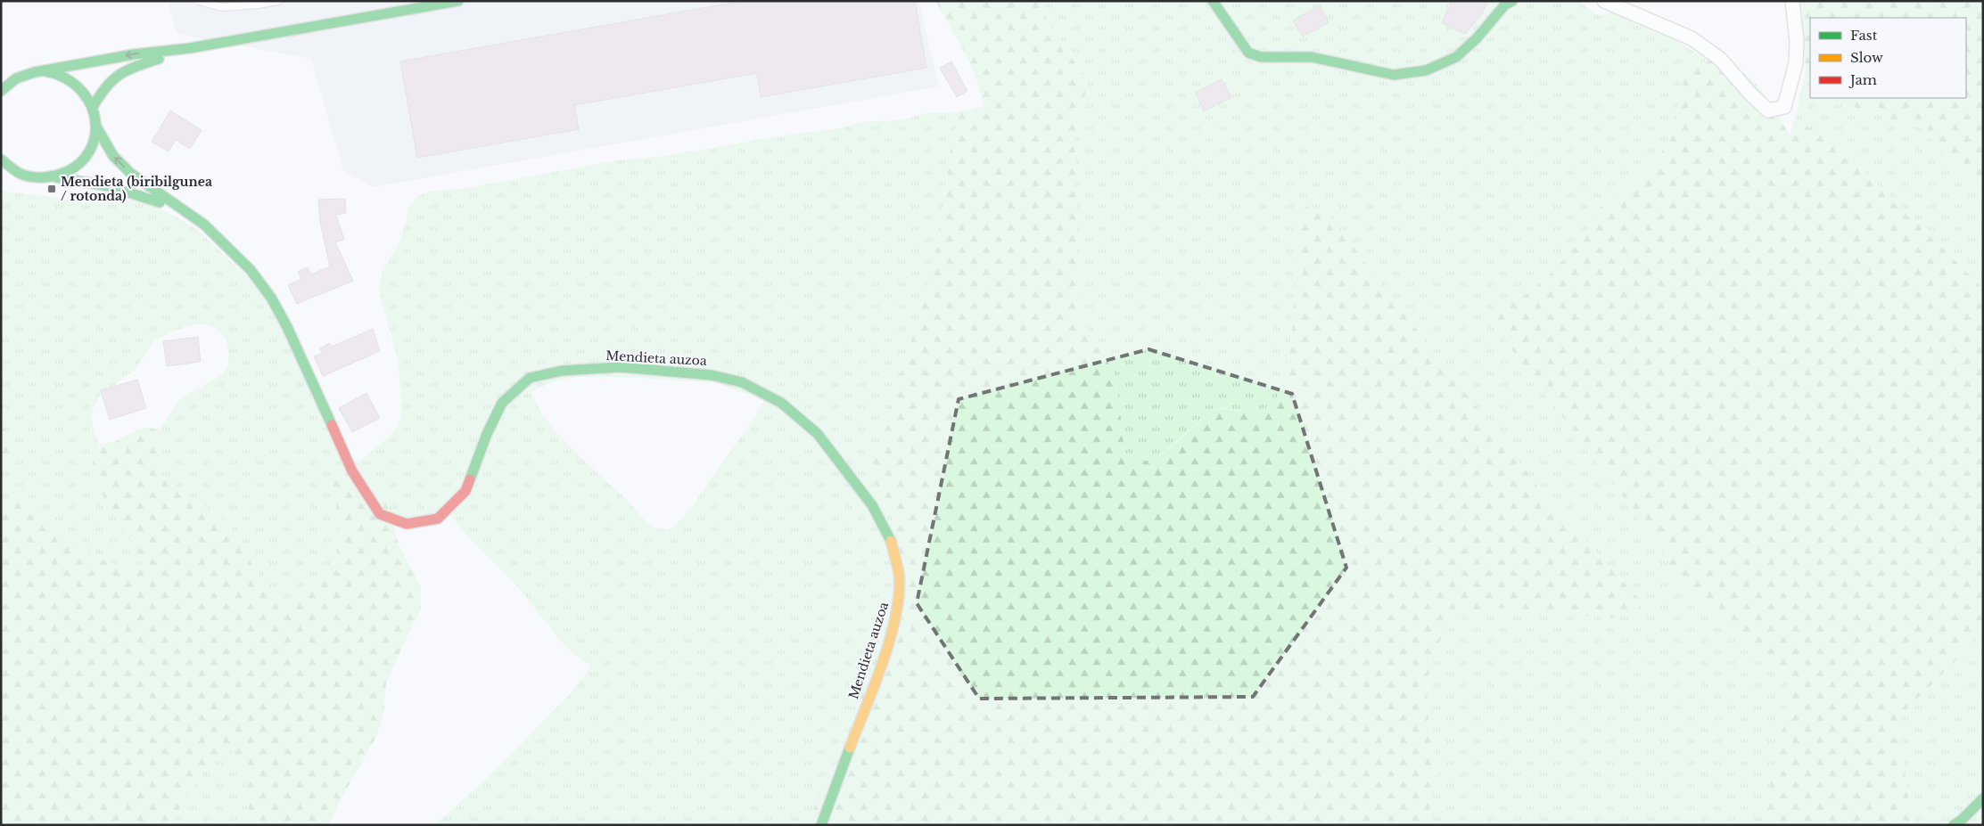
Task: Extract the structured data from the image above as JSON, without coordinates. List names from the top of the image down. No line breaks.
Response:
{"streets":{"street":["Mendieta auzoa"]},"places":{"transit":["Mendieta (biribilgunea / rotonda)"]},"legend":["Fast","Slow","Jam"]}
